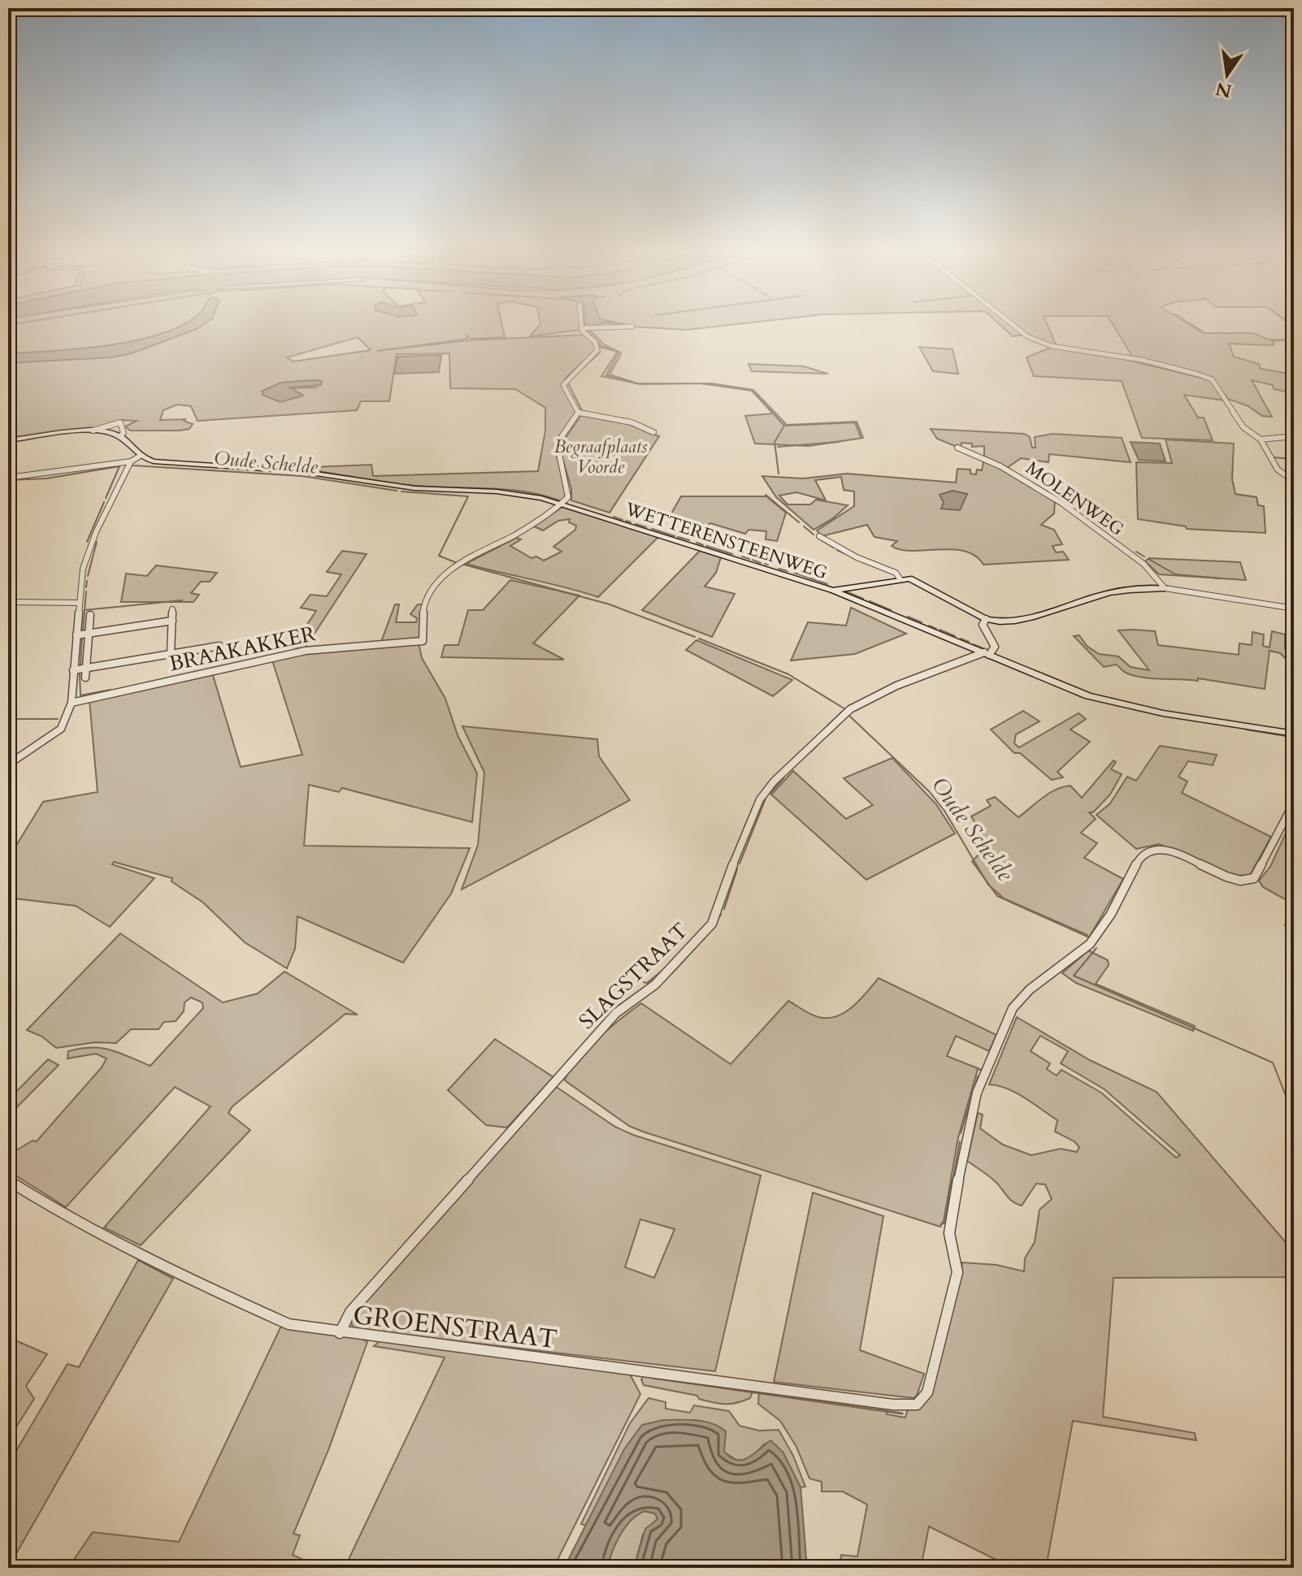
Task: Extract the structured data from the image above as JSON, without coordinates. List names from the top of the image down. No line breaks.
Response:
{"streets":{"street":["MOLENWEG","WETTERENSTEENWEG","BRAAKAKKER","SLAGSTRAAT","GROENSTRAAT"]},"crossings":[["WETTERENSTEENWEG","BRAAKAKKER"],["SLAGSTRAAT","GROENSTRAAT"]],"water":["Oude Schelde"],"parks":["Begraafplaats Voorde"],"north":"bottom"}
